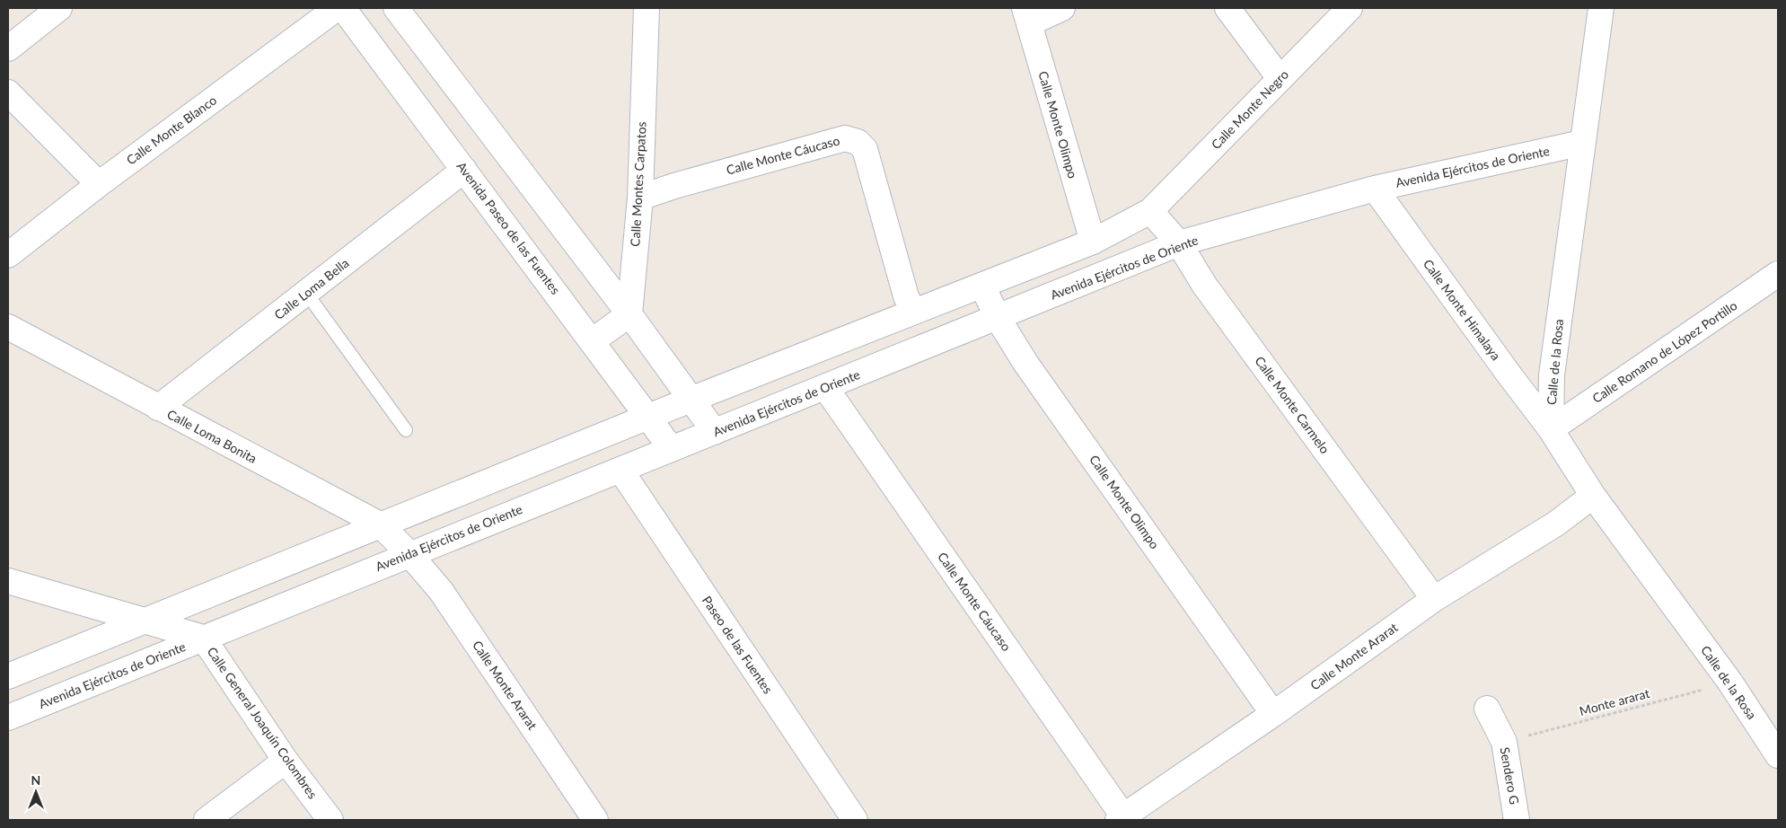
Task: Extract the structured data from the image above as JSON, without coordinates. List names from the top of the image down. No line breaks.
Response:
{"streets":{"street":["Calle Monte Negro","Calle Monte Olimpo","Calle Monte Blanco","Calle Monte Cáucaso","Avenida Ejércitos de Oriente","Calle Montes Carpatos","Avenida Paseo de las Fuentes","Calle Loma Bella","Calle Monte Himalaya","Calle Romano de López Portillo","Calle de la Rosa","Calle Monte Carmelo","Calle Loma Bonita","Paseo de las Fuentes","Calle Monte Ararat","Calle General Joaquín Colombres","Sendero G"],"path":["Monte ararat"]},"crossings":[["Calle Monte Negro","Calle Monte Carmelo"],["Calle Monte Olimpo","Avenida Ejércitos de Oriente"],["Calle Monte Olimpo","Calle Monte Ararat"],["Calle Monte Cáucaso","Avenida Ejércitos de Oriente"],["Calle Monte Cáucaso","Calle Montes Carpatos"],["Calle Monte Cáucaso","Calle Monte Ararat"],["Avenida Ejércitos de Oriente","Avenida Paseo de las Fuentes"],["Avenida Ejércitos de Oriente","Calle Monte Himalaya"],["Avenida Ejércitos de Oriente","Calle de la Rosa"],["Avenida Ejércitos de Oriente","Calle Monte Carmelo"],["Avenida Ejércitos de Oriente","Calle Loma Bonita"],["Avenida Ejércitos de Oriente","Paseo de las Fuentes"],["Avenida Ejércitos de Oriente","Calle Monte Ararat"],["Avenida Ejércitos de Oriente","Calle General Joaquín Colombres"],["Avenida Paseo de las Fuentes","Calle Loma Bella"],["Calle Loma Bella","Calle Loma Bonita"],["Calle Monte Himalaya","Calle Romano de López Portillo"],["Calle Monte Himalaya","Calle de la Rosa"],["Calle Romano de López Portillo","Calle de la Rosa"],["Calle de la Rosa","Calle Monte Ararat"],["Calle de la Rosa","Monte ararat"],["Calle Monte Carmelo","Calle Monte Ararat"],["Calle Loma Bonita","Calle Monte Ararat"],["Monte ararat","Sendero G"]],"north":"top"}
